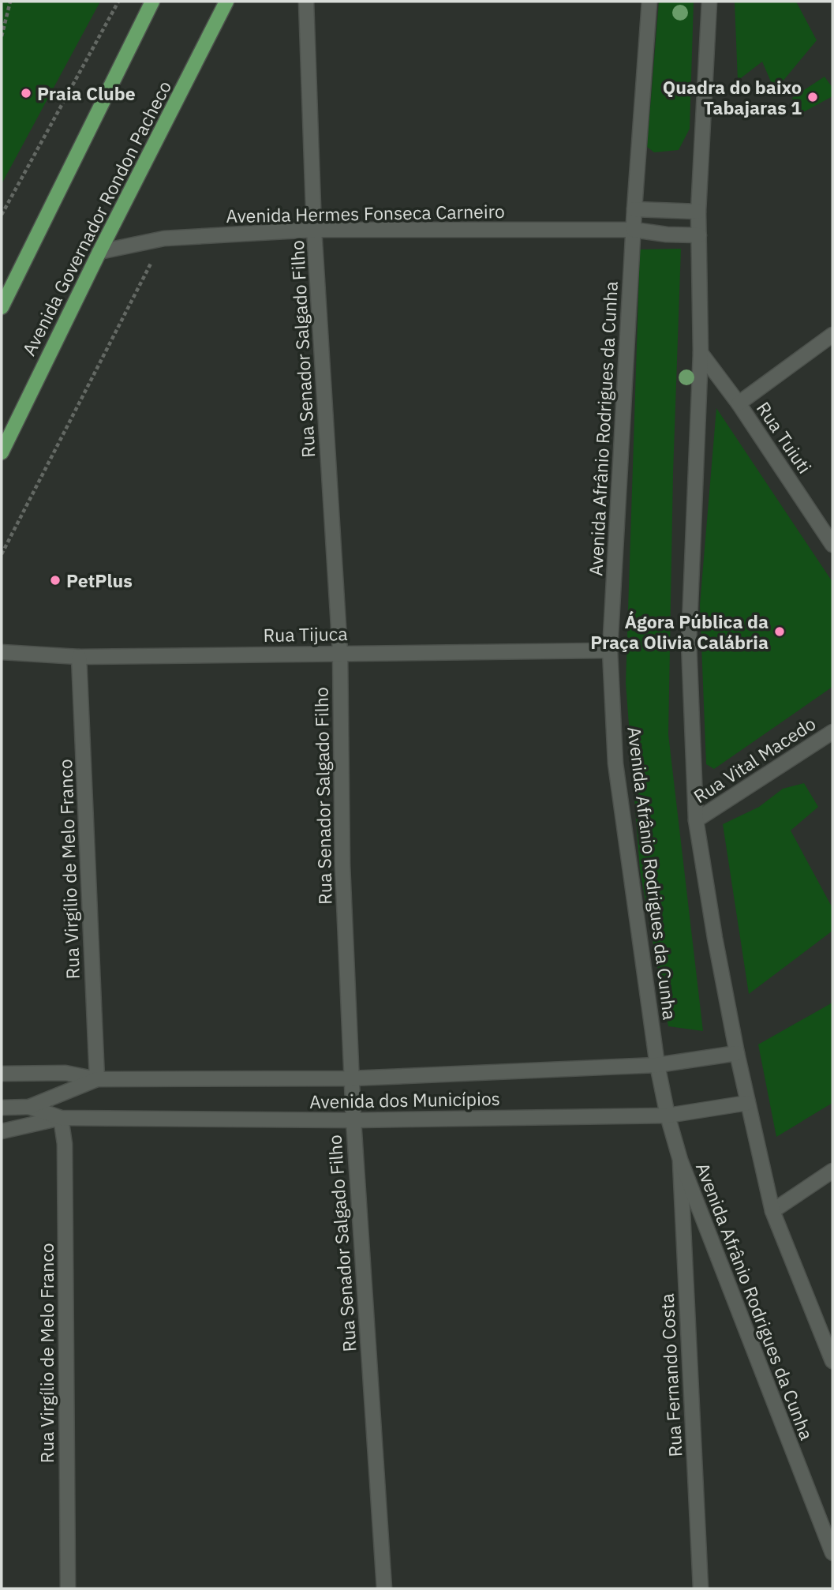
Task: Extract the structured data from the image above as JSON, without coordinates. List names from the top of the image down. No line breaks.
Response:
{"streets":{"main road":["Avenida Governador Rondon Pacheco"],"street":["Avenida Hermes Fonseca Carneiro","Rua Senador Salgado Filho","Avenida Afrânio Rodrigues da Cunha","Rua Tuiuti","Rua Tijuca","Rua Vital Macedo","Rua Virgílio de Melo Franco","Avenida dos Municípios","Rua Fernando Costa"]},"crossings":[["Avenida Hermes Fonseca Carneiro","Avenida Governador Rondon Pacheco"],["Avenida Hermes Fonseca Carneiro","Rua Senador Salgado Filho"],["Avenida Hermes Fonseca Carneiro","Avenida Afrânio Rodrigues da Cunha"],["Rua Senador Salgado Filho","Rua Tijuca"],["Rua Senador Salgado Filho","Avenida dos Municípios"],["Avenida Afrânio Rodrigues da Cunha","Rua Tijuca"],["Avenida Afrânio Rodrigues da Cunha","Avenida dos Municípios"],["Avenida Afrânio Rodrigues da Cunha","Rua Fernando Costa"],["Rua Tijuca","Rua Virgílio de Melo Franco"],["Rua Virgílio de Melo Franco","Avenida dos Municípios"]],"places":["Praia Clube","Quadra do baixo Tabajaras 1","PetPlus","Ágora Pública da Praça Olivia Calábria"]}
